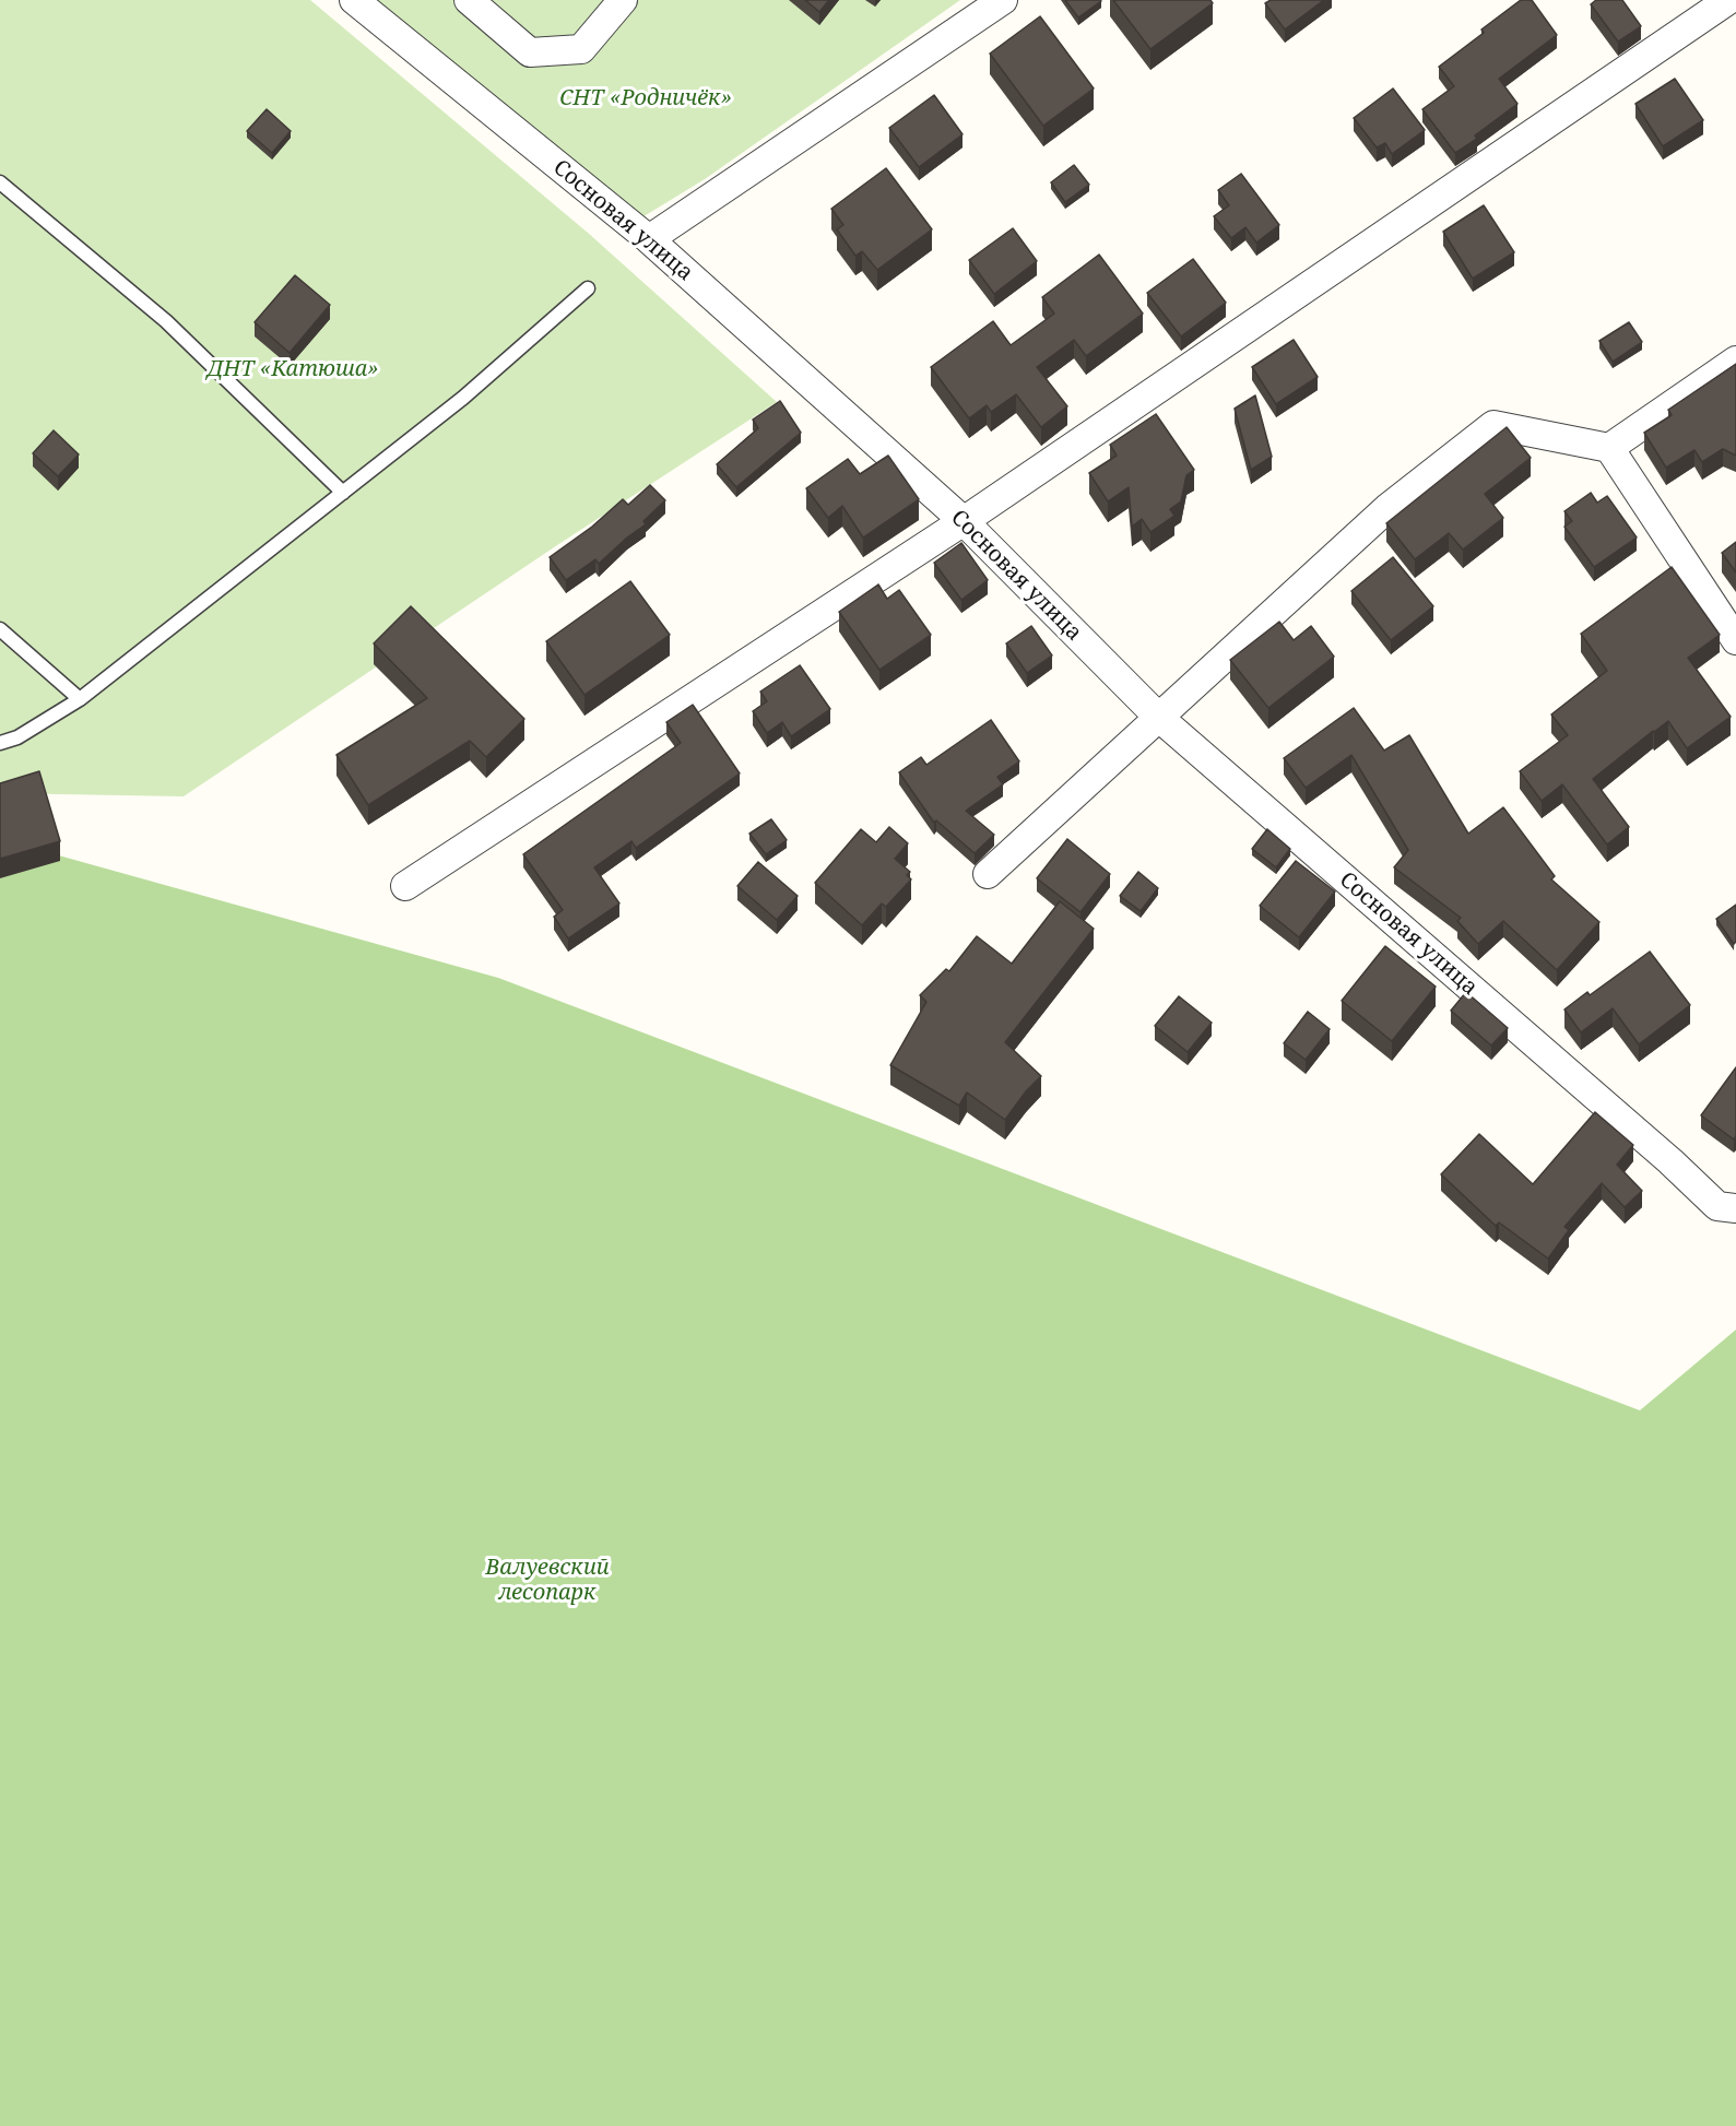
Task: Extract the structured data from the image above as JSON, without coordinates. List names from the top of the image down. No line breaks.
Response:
{"streets":{"street":["Сосновая улица"]},"parks":["СНТ «Родничёк»","ДНТ «Катюша»","Валуевский лесопарк"]}
